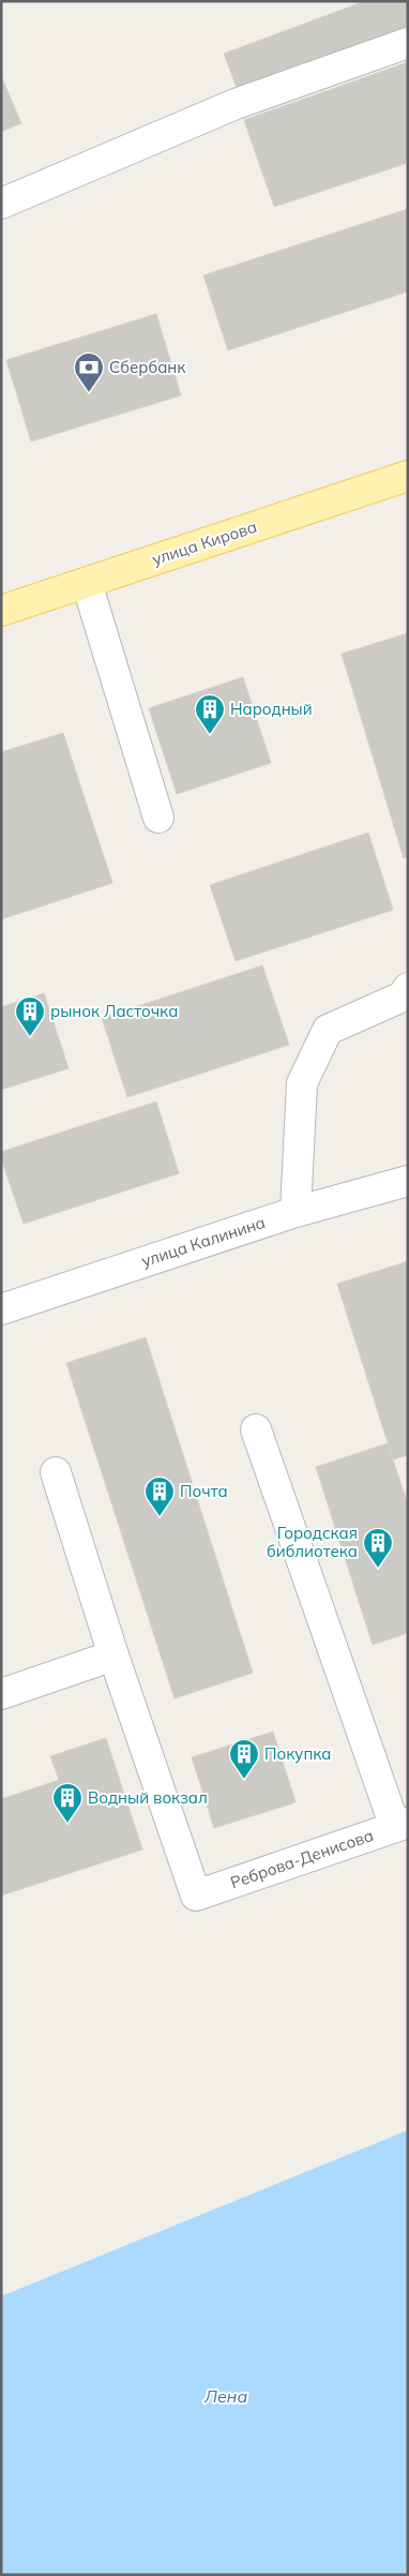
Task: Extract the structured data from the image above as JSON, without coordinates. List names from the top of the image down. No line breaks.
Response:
{"streets":{"main road":["улица Кирова"],"street":["улица Калинина","Реброва-Денисова"]},"water":["Лена"],"places":{"bank":["Сбербанк"],"building":["Народный","рынок Ласточка","Почта","Городская библиотека","Покупка","Водный вокзал"]}}
